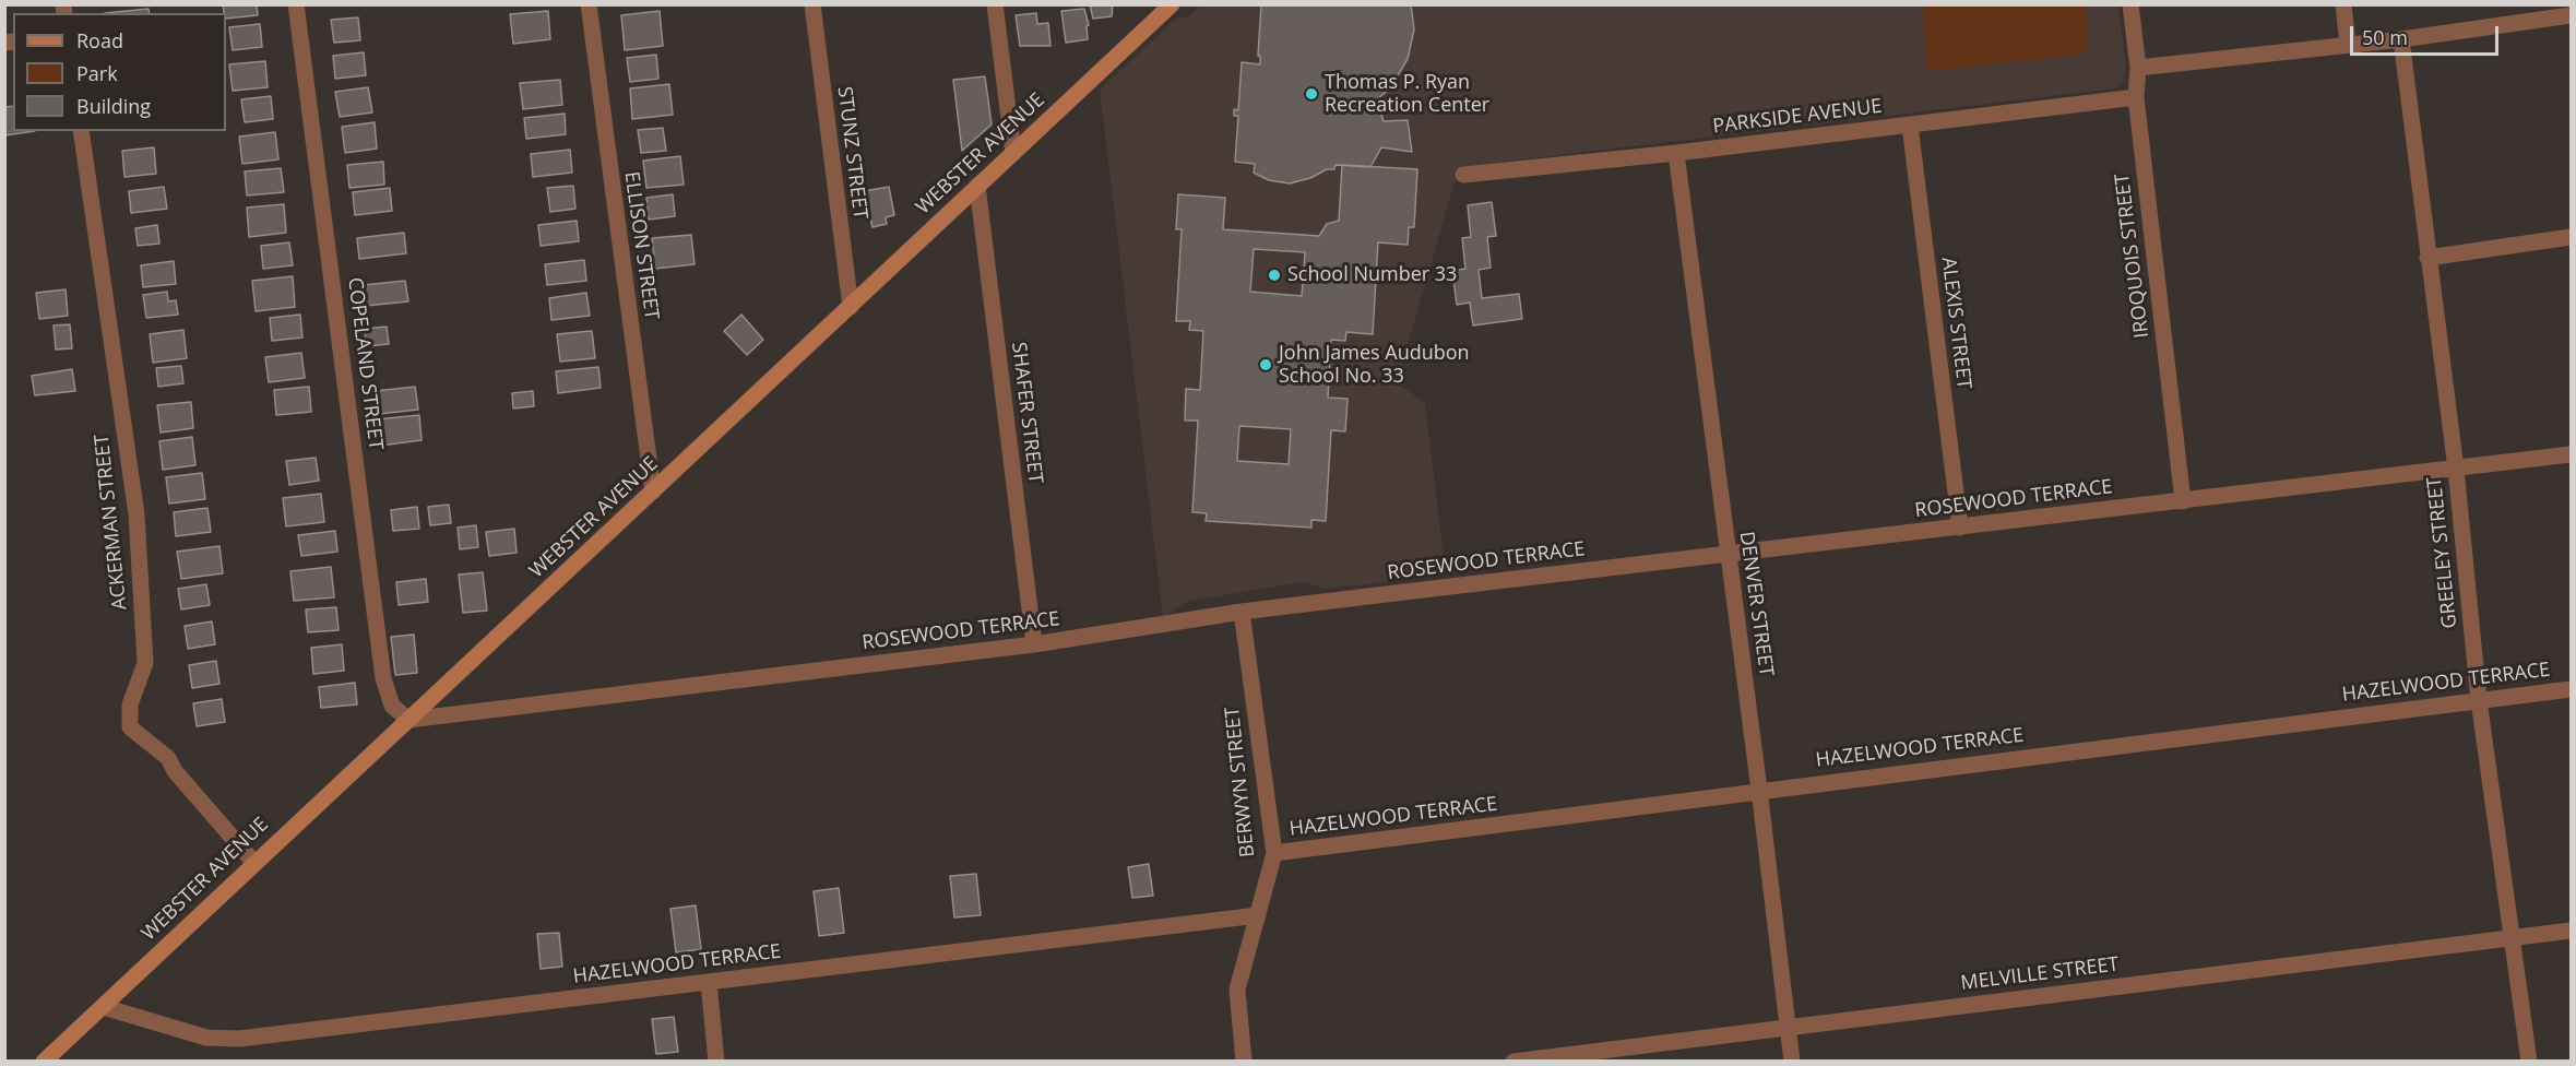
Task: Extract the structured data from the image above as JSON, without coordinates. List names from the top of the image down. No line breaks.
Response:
{"streets":{"street":["PARKSIDE AVENUE","STUNZ STREET","WEBSTER AVENUE","ELLISON STREET","IROQUOIS STREET","ALEXIS STREET","COPELAND STREET","SHAFER STREET","ROSEWOOD TERRACE","ACKERMAN STREET","GREELEY STREET","DENVER STREET","HAZELWOOD TERRACE","BERWYN STREET","MELVILLE STREET"]},"crossings":[["PARKSIDE AVENUE","IROQUOIS STREET"],["PARKSIDE AVENUE","ALEXIS STREET"],["PARKSIDE AVENUE","DENVER STREET"],["STUNZ STREET","WEBSTER AVENUE"],["WEBSTER AVENUE","ELLISON STREET"],["WEBSTER AVENUE","COPELAND STREET"],["WEBSTER AVENUE","SHAFER STREET"],["WEBSTER AVENUE","ROSEWOOD TERRACE"],["WEBSTER AVENUE","ACKERMAN STREET"],["WEBSTER AVENUE","HAZELWOOD TERRACE"],["IROQUOIS STREET","ROSEWOOD TERRACE"],["ALEXIS STREET","ROSEWOOD TERRACE"],["COPELAND STREET","ROSEWOOD TERRACE"],["SHAFER STREET","ROSEWOOD TERRACE"],["ROSEWOOD TERRACE","GREELEY STREET"],["ROSEWOOD TERRACE","DENVER STREET"],["ROSEWOOD TERRACE","BERWYN STREET"],["GREELEY STREET","HAZELWOOD TERRACE"],["GREELEY STREET","MELVILLE STREET"],["DENVER STREET","HAZELWOOD TERRACE"],["DENVER STREET","MELVILLE STREET"],["HAZELWOOD TERRACE","BERWYN STREET"]],"places":["Thomas P. Ryan Recreation Center","School Number 33","John James Audubon School No. 33"],"legend":["Road","Park","Building"],"scale_bar":"50 m"}
